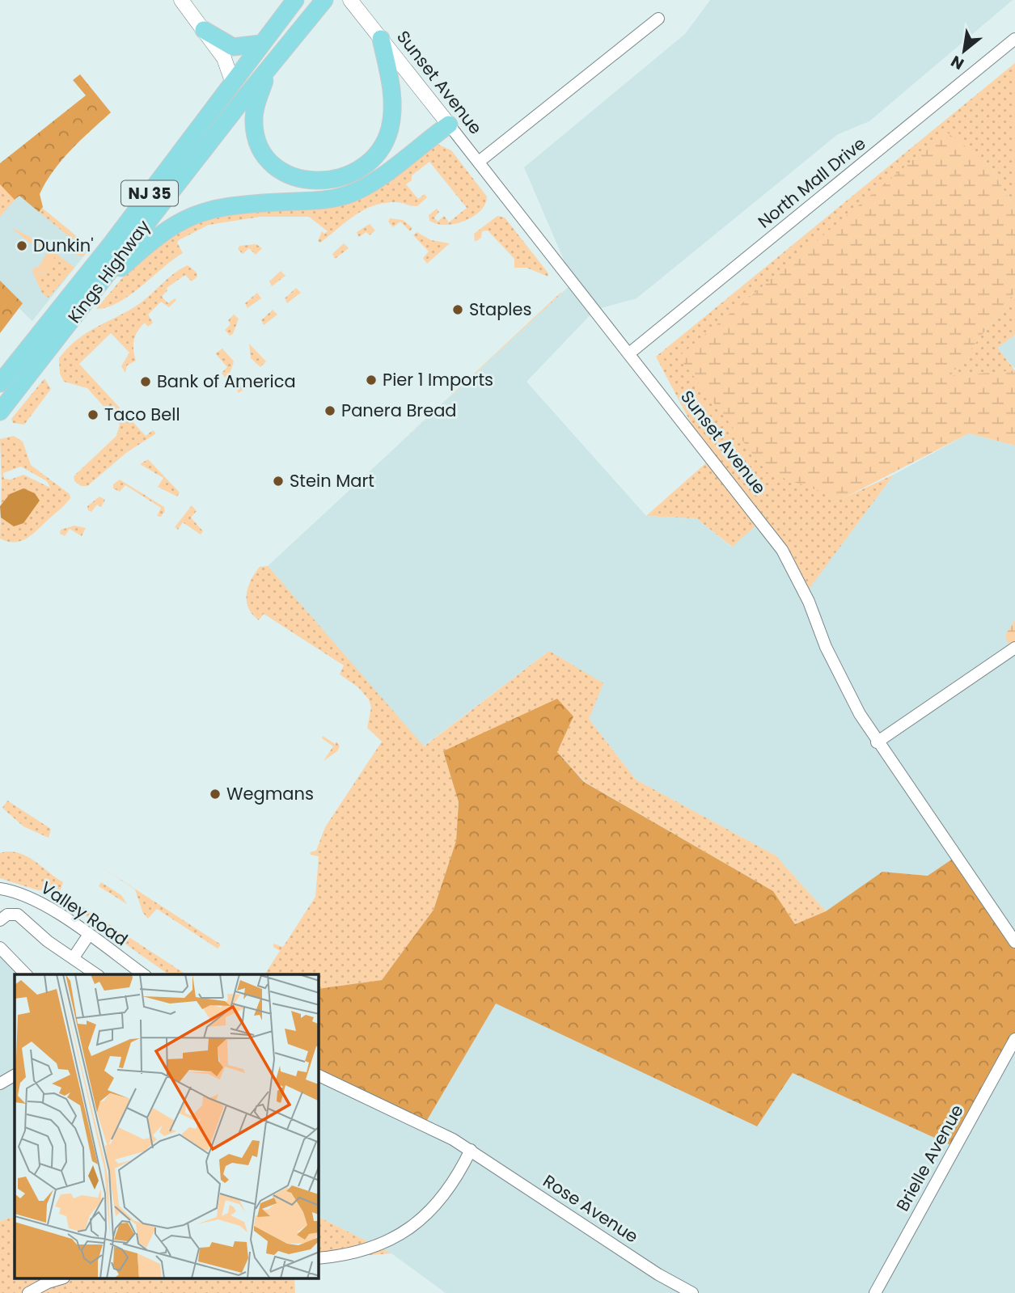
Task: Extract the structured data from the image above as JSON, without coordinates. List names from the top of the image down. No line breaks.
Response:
{"streets":{"main road":["NJ 35","Kings Highway"],"street":["Sunset Avenue","North Mall Drive","Valley Road","Brielle Avenue","Rose Avenue"]},"crossings":[["Sunset Avenue","North Mall Drive"]],"places":["Dunkin'","Staples","Pier 1 Imports","Bank of America","Panera Bread","Taco Bell","Stein Mart","Wegmans"],"north":"bottom left"}
